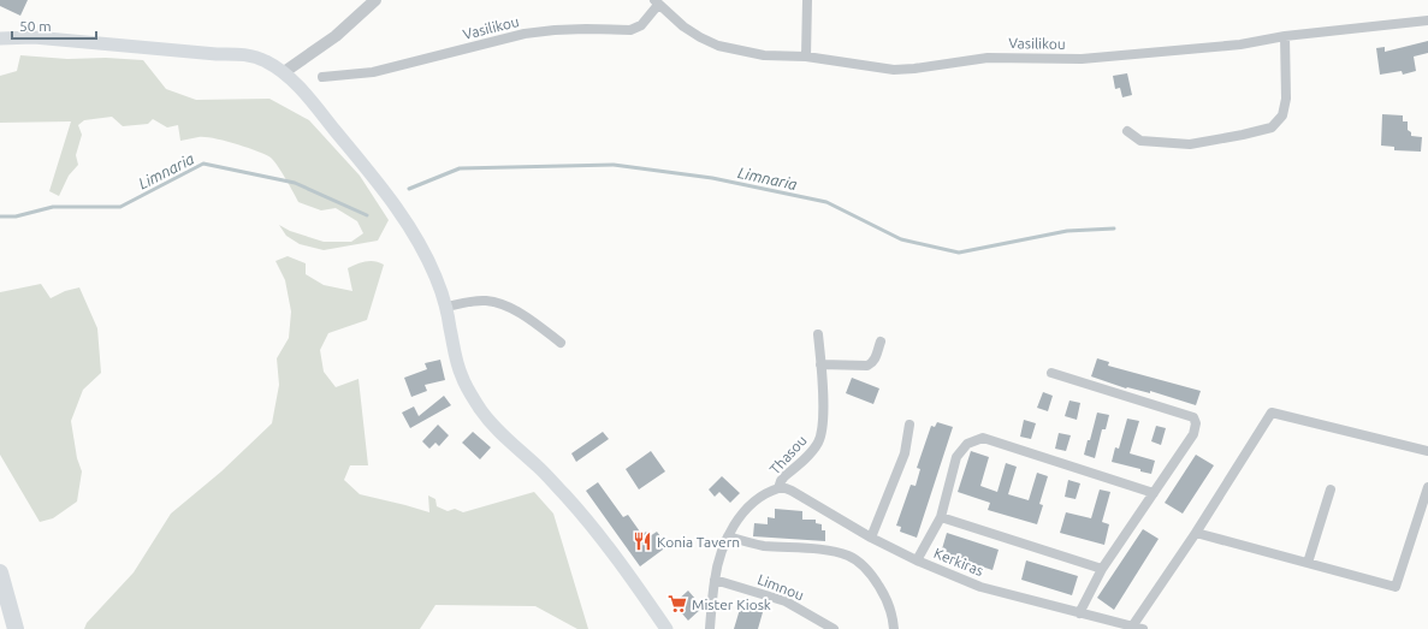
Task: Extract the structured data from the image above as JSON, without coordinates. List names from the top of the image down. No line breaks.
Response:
{"streets":{"street":["Vasilikou","Thasou","Kerkiras","Limnou"]},"crossings":[["Thasou","Kerkiras"],["Thasou","Limnou"]],"water":["Limnaria"],"places":{"restaurant":["Konia Tavern"],"supermarket":["Mister Kiosk"]},"scale_bar":"50 m"}
